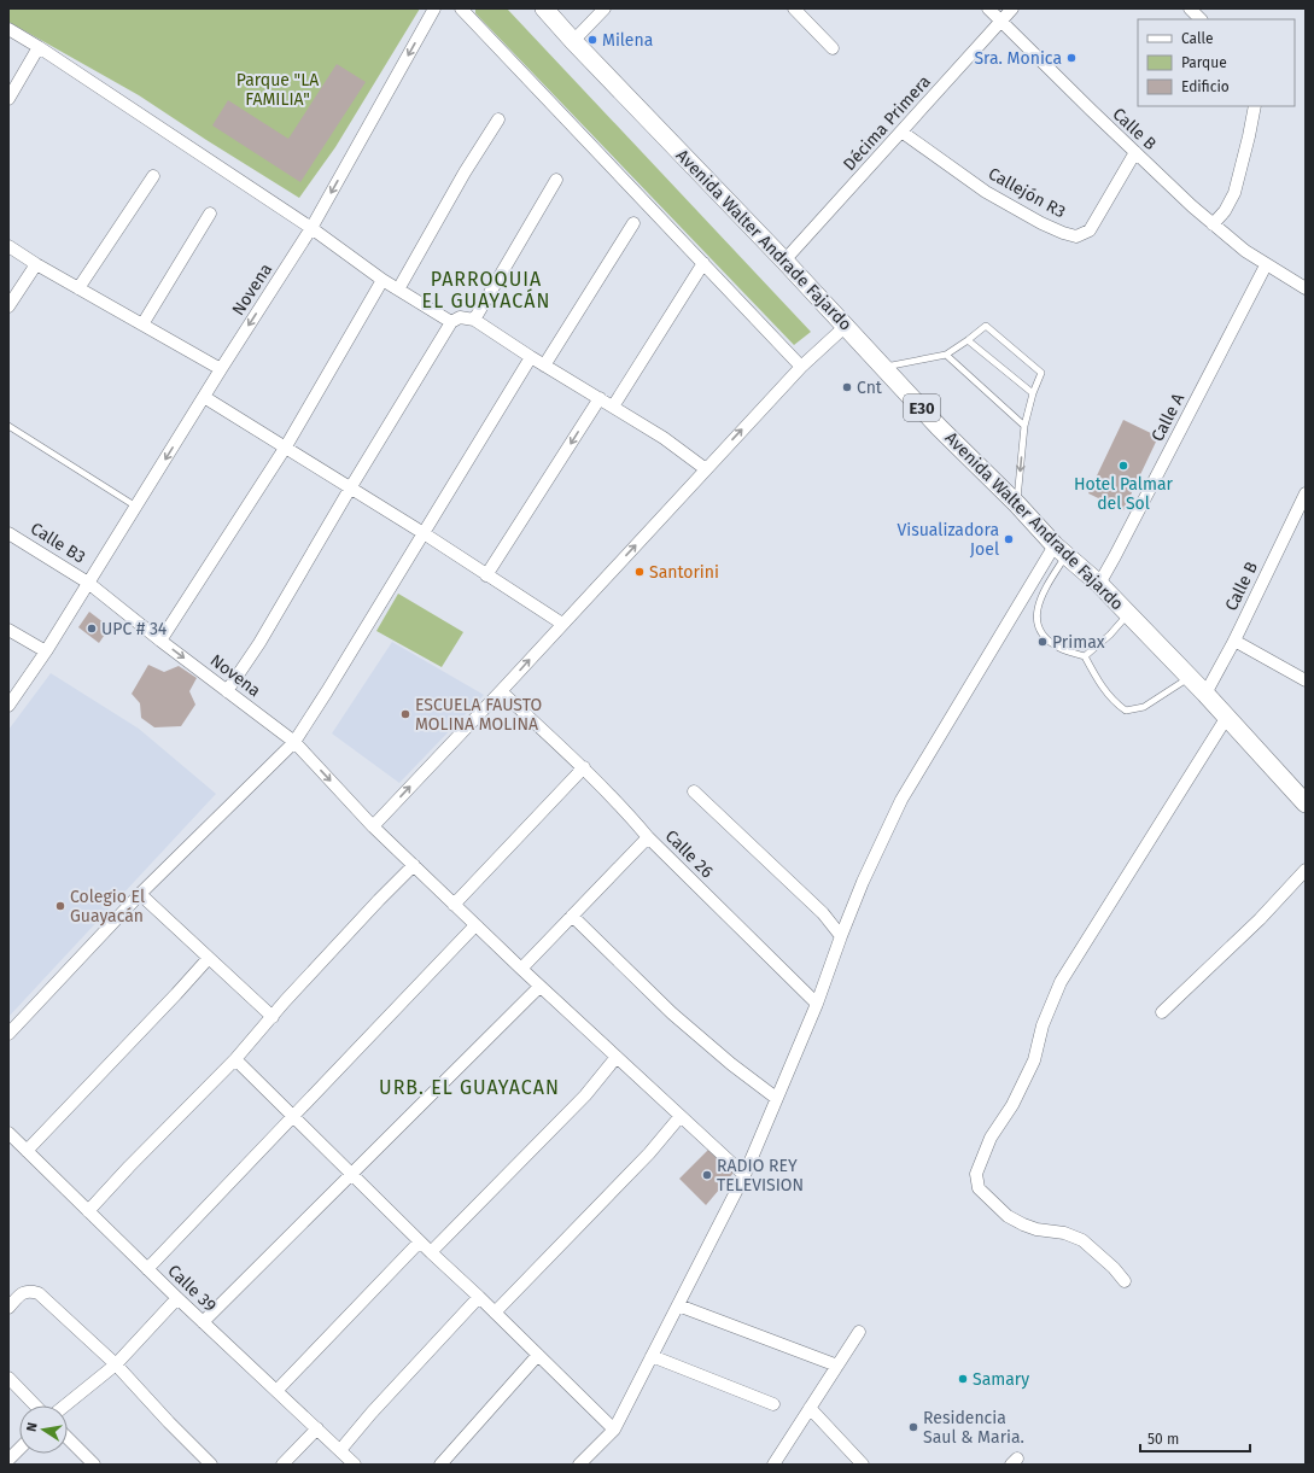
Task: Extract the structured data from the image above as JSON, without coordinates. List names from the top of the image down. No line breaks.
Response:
{"streets":{"main road":["Avenida Walter Andrade Fajardo","E30"],"street":["Décima Primera","Calle B","Callejón R3","Novena","Calle A","Calle B3","Calle 26","Calle 39"]},"crossings":[["Décima Primera","Calle B"],["Décima Primera","Callejón R3"],["Décima Primera","Avenida Walter Andrade Fajardo"],["Calle B","Callejón R3"],["Calle B","Avenida Walter Andrade Fajardo"],["Calle B","Calle A"],["Avenida Walter Andrade Fajardo","Calle A"],["Novena","Calle B3"],["Novena","Calle 26"]],"districts":["PARROQUIA EL GUAYACÁN","URB. EL GUAYACAN"],"parks":["Parque \"LA FAMILIA\""],"places":["Milena","Sra. Monica","Cnt","Hotel Palmar del Sol","Visualizadora Joel","Santorini","UPC # 34","Primax","ESCUELA FAUSTO MOLINA MOLINA","Colegio El Guayacán","RADIO REY TELEVISION","Samary","Residencia Saul & Maria."],"legend":["Calle","Parque","Edificio"],"scale_bar":"50 m","north":"left"}
